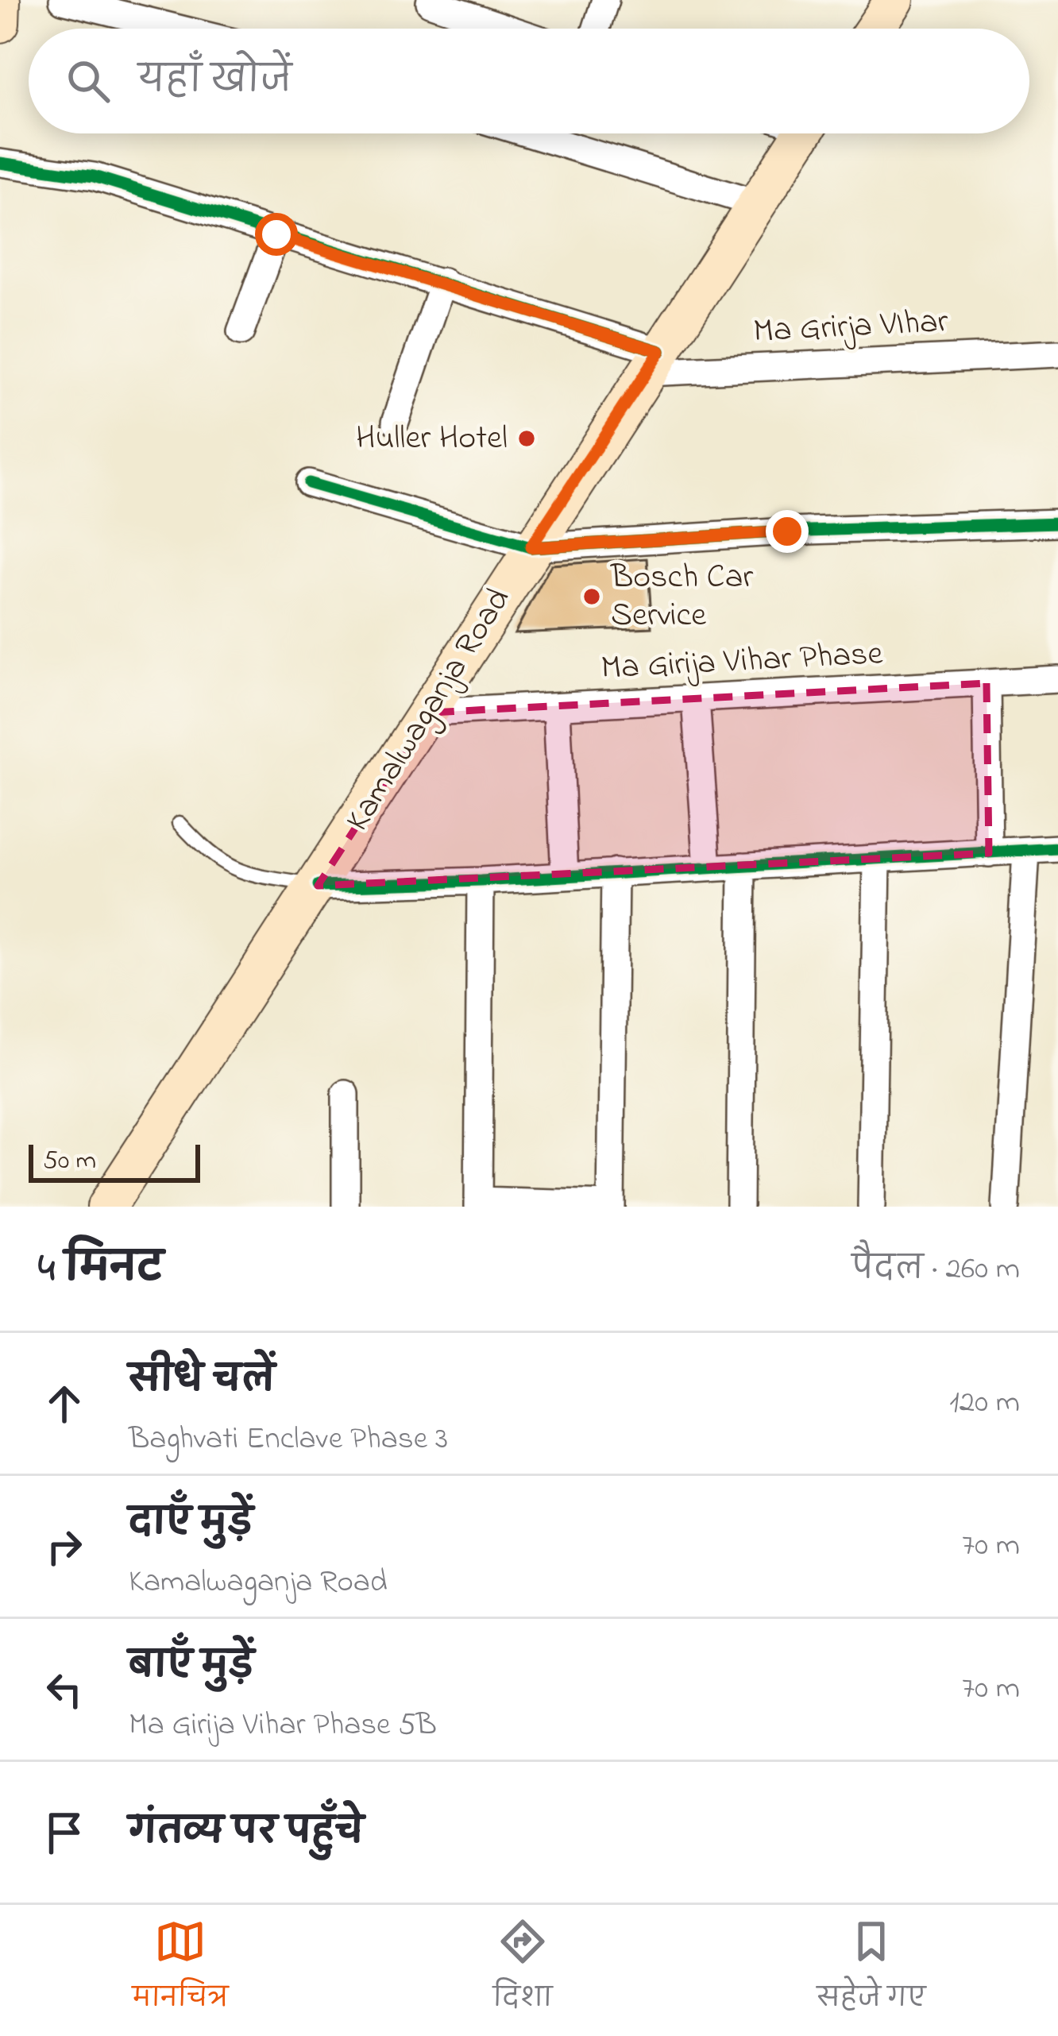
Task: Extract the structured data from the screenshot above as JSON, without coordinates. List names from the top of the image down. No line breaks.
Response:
{"streets":{"main road":["Kamalwaganja Road"],"street":["Ma Grirja VIhar","Ma Girija Vihar Phase"]},"crossings":[["Ma Grirja VIhar","Kamalwaganja Road"],["Ma Girija Vihar Phase","Kamalwaganja Road"]],"places":["Huller Hotel","Bosch Car Service"],"scale_bar":"50 m","page":{"search":"यहाँ खोजें","scale":"50 m","heading":["4 मिनट","पैदल · 260 m"],"list":[["सीधे चलें","Baghvati Enclave Phase 3","120 m"],["दाएँ मुड़ें","Kamalwaganja Road","70 m"],["बाएँ मुड़ें","Ma Girija Vihar Phase 5B","70 m"],"गंतव्य पर पहुँचे"],"nav":["मानचित्र","दिशा","सहेजे गए"]}}
